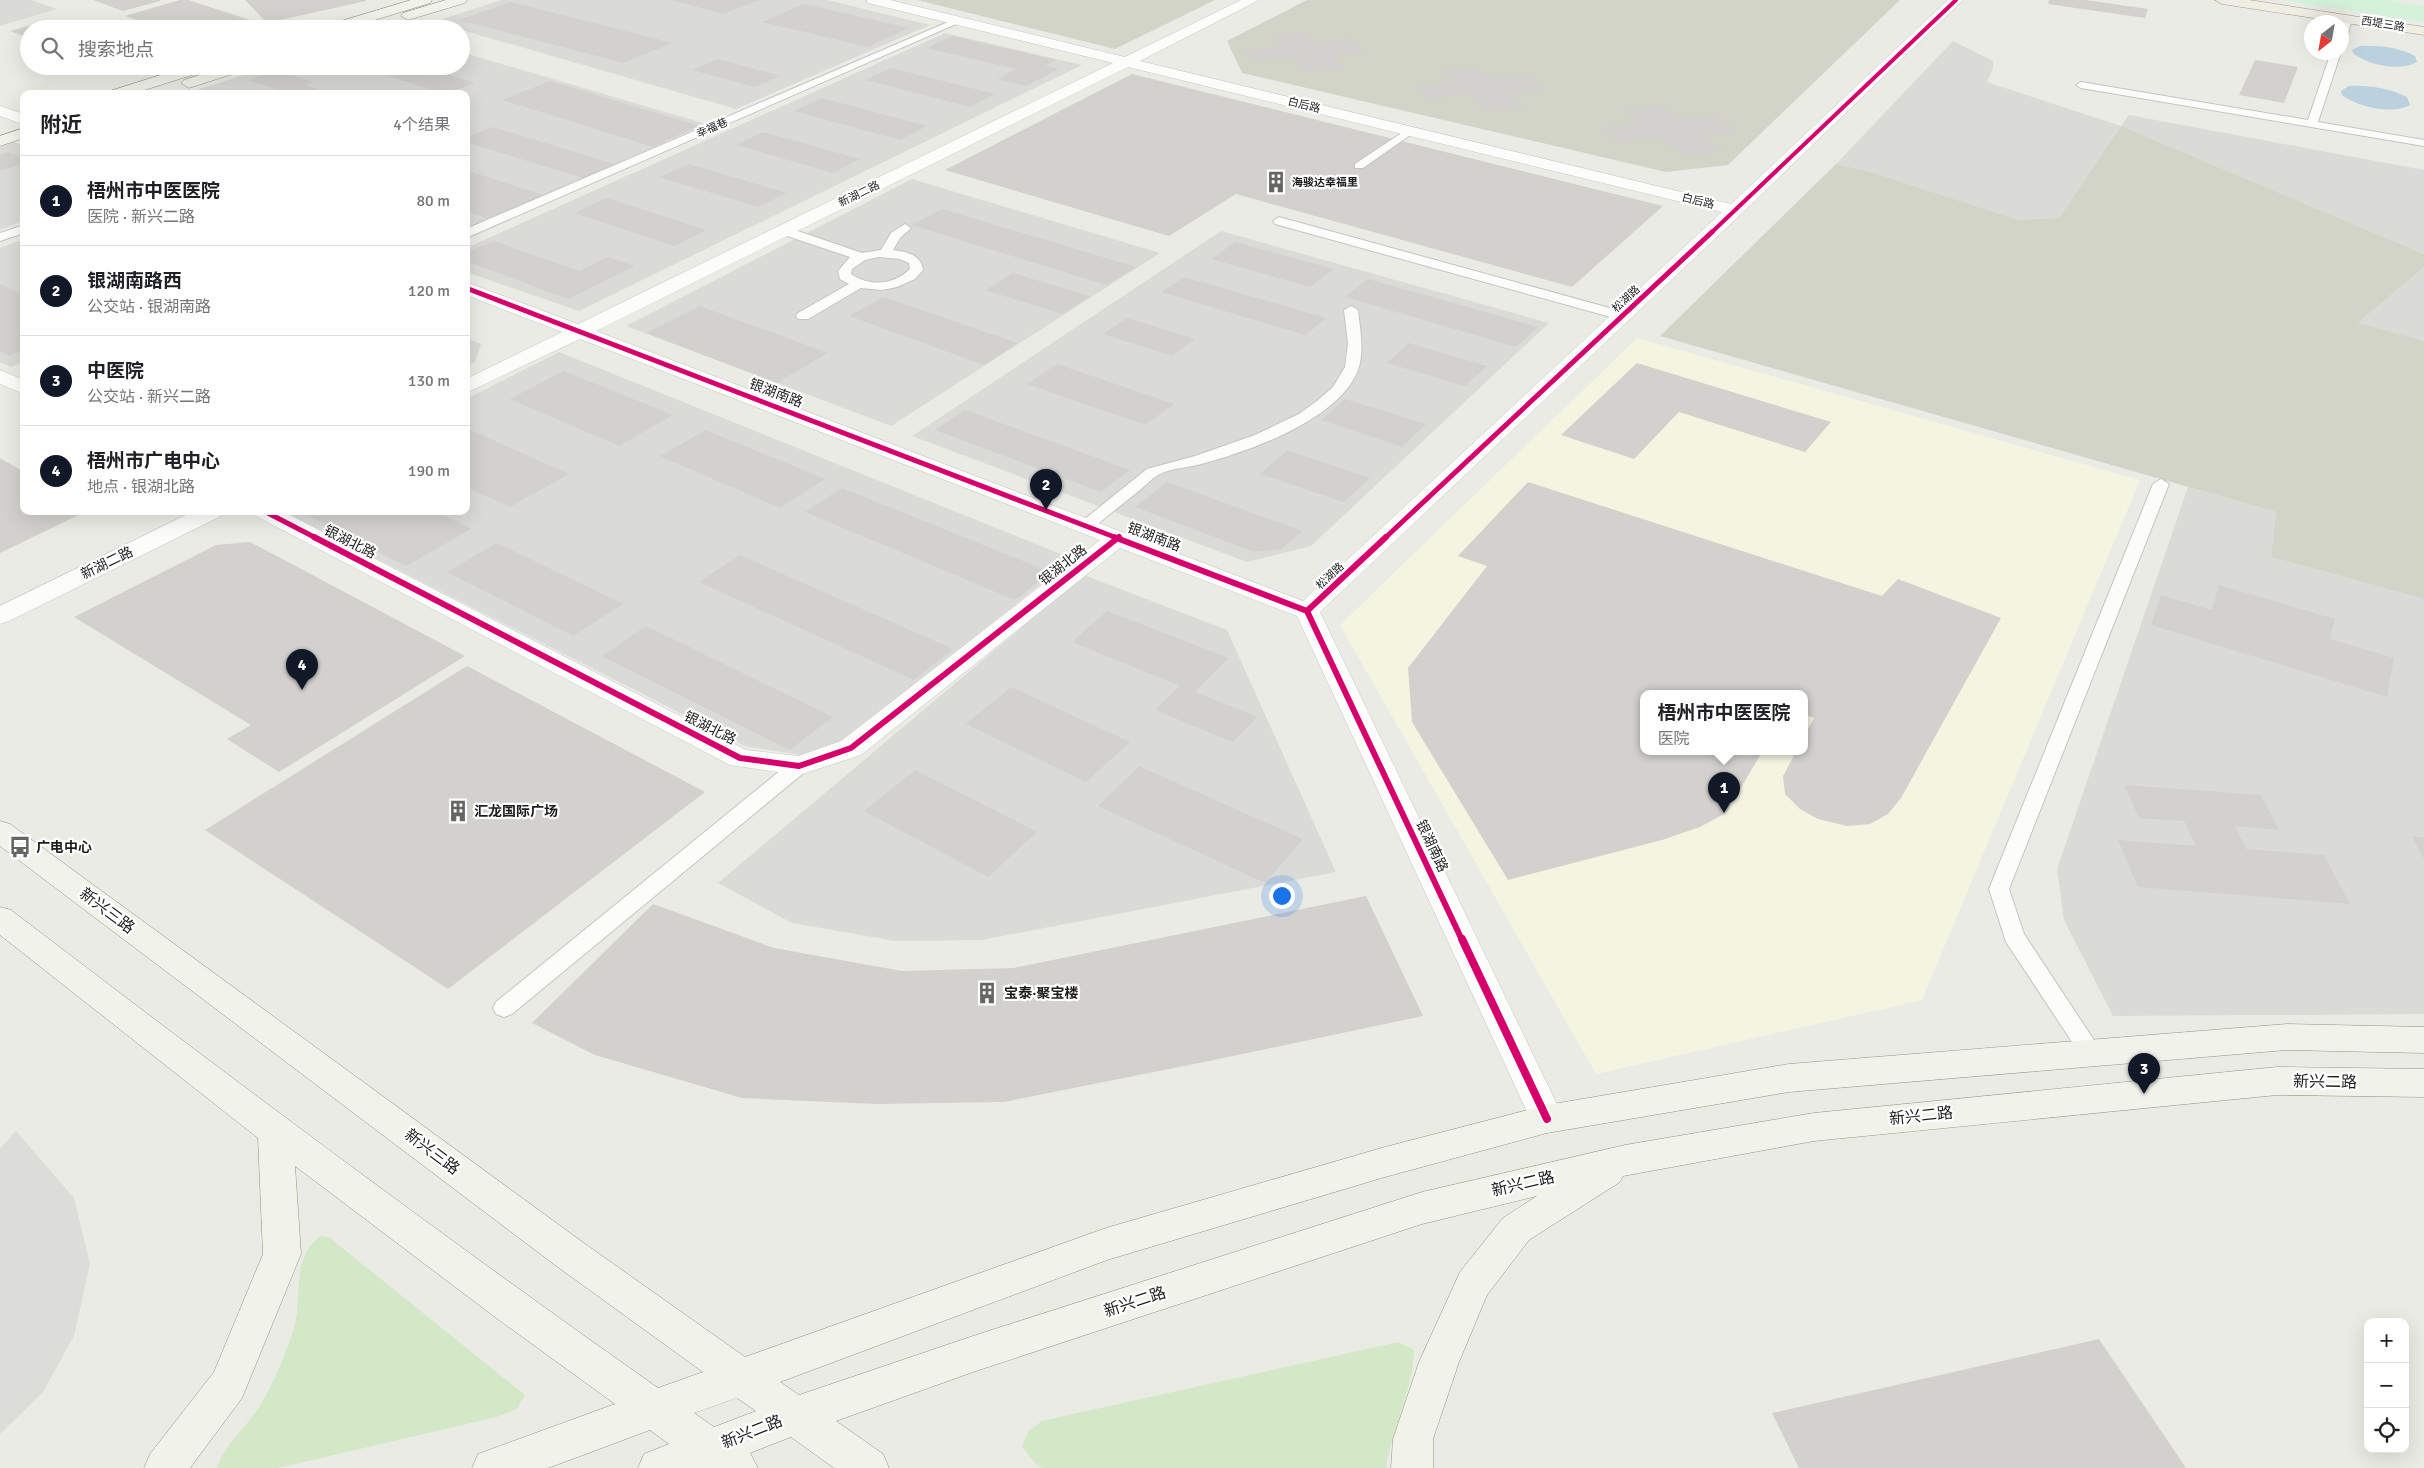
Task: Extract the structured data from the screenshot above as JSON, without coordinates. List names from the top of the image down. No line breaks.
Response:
{"streets":{"main road":["西堤三路","新兴三路","新兴二路"],"street":["白后路","新湖二路","松湖路","银湖南路","银湖北路"],"lane":["幸福巷"]},"crossings":[["白后路","幸福巷"],["白后路","新湖二路"],["白后路","松湖路"],["新湖二路","银湖南路"],["松湖路","银湖南路"],["银湖南路","银湖北路"],["新兴三路","新兴二路"]],"places":{"building":["海骏达幸福里","汇龙国际广场","宝泰·聚宝楼"],"bus stop":["广电中心"]},"north":"bottom left","page":{"search":"搜索地点","heading":["附近","4个结果"],"list":[{"mark":"1","name":"梧州市中医医院","note":"医院 · 新兴二路","value":"80 m"},{"mark":"2","name":"银湖南路西","note":"公交站 · 银湖南路","value":"120 m"},{"mark":"3","name":"中医院","note":"公交站 · 新兴二路","value":"130 m"},{"mark":"4","name":"梧州市广电中心","note":"地点 · 银湖北路","value":"190 m"}],"pins":["2","4","1","3"],"popup":["梧州市中医医院","医院"],"map_buttons":["+","−"]}}
